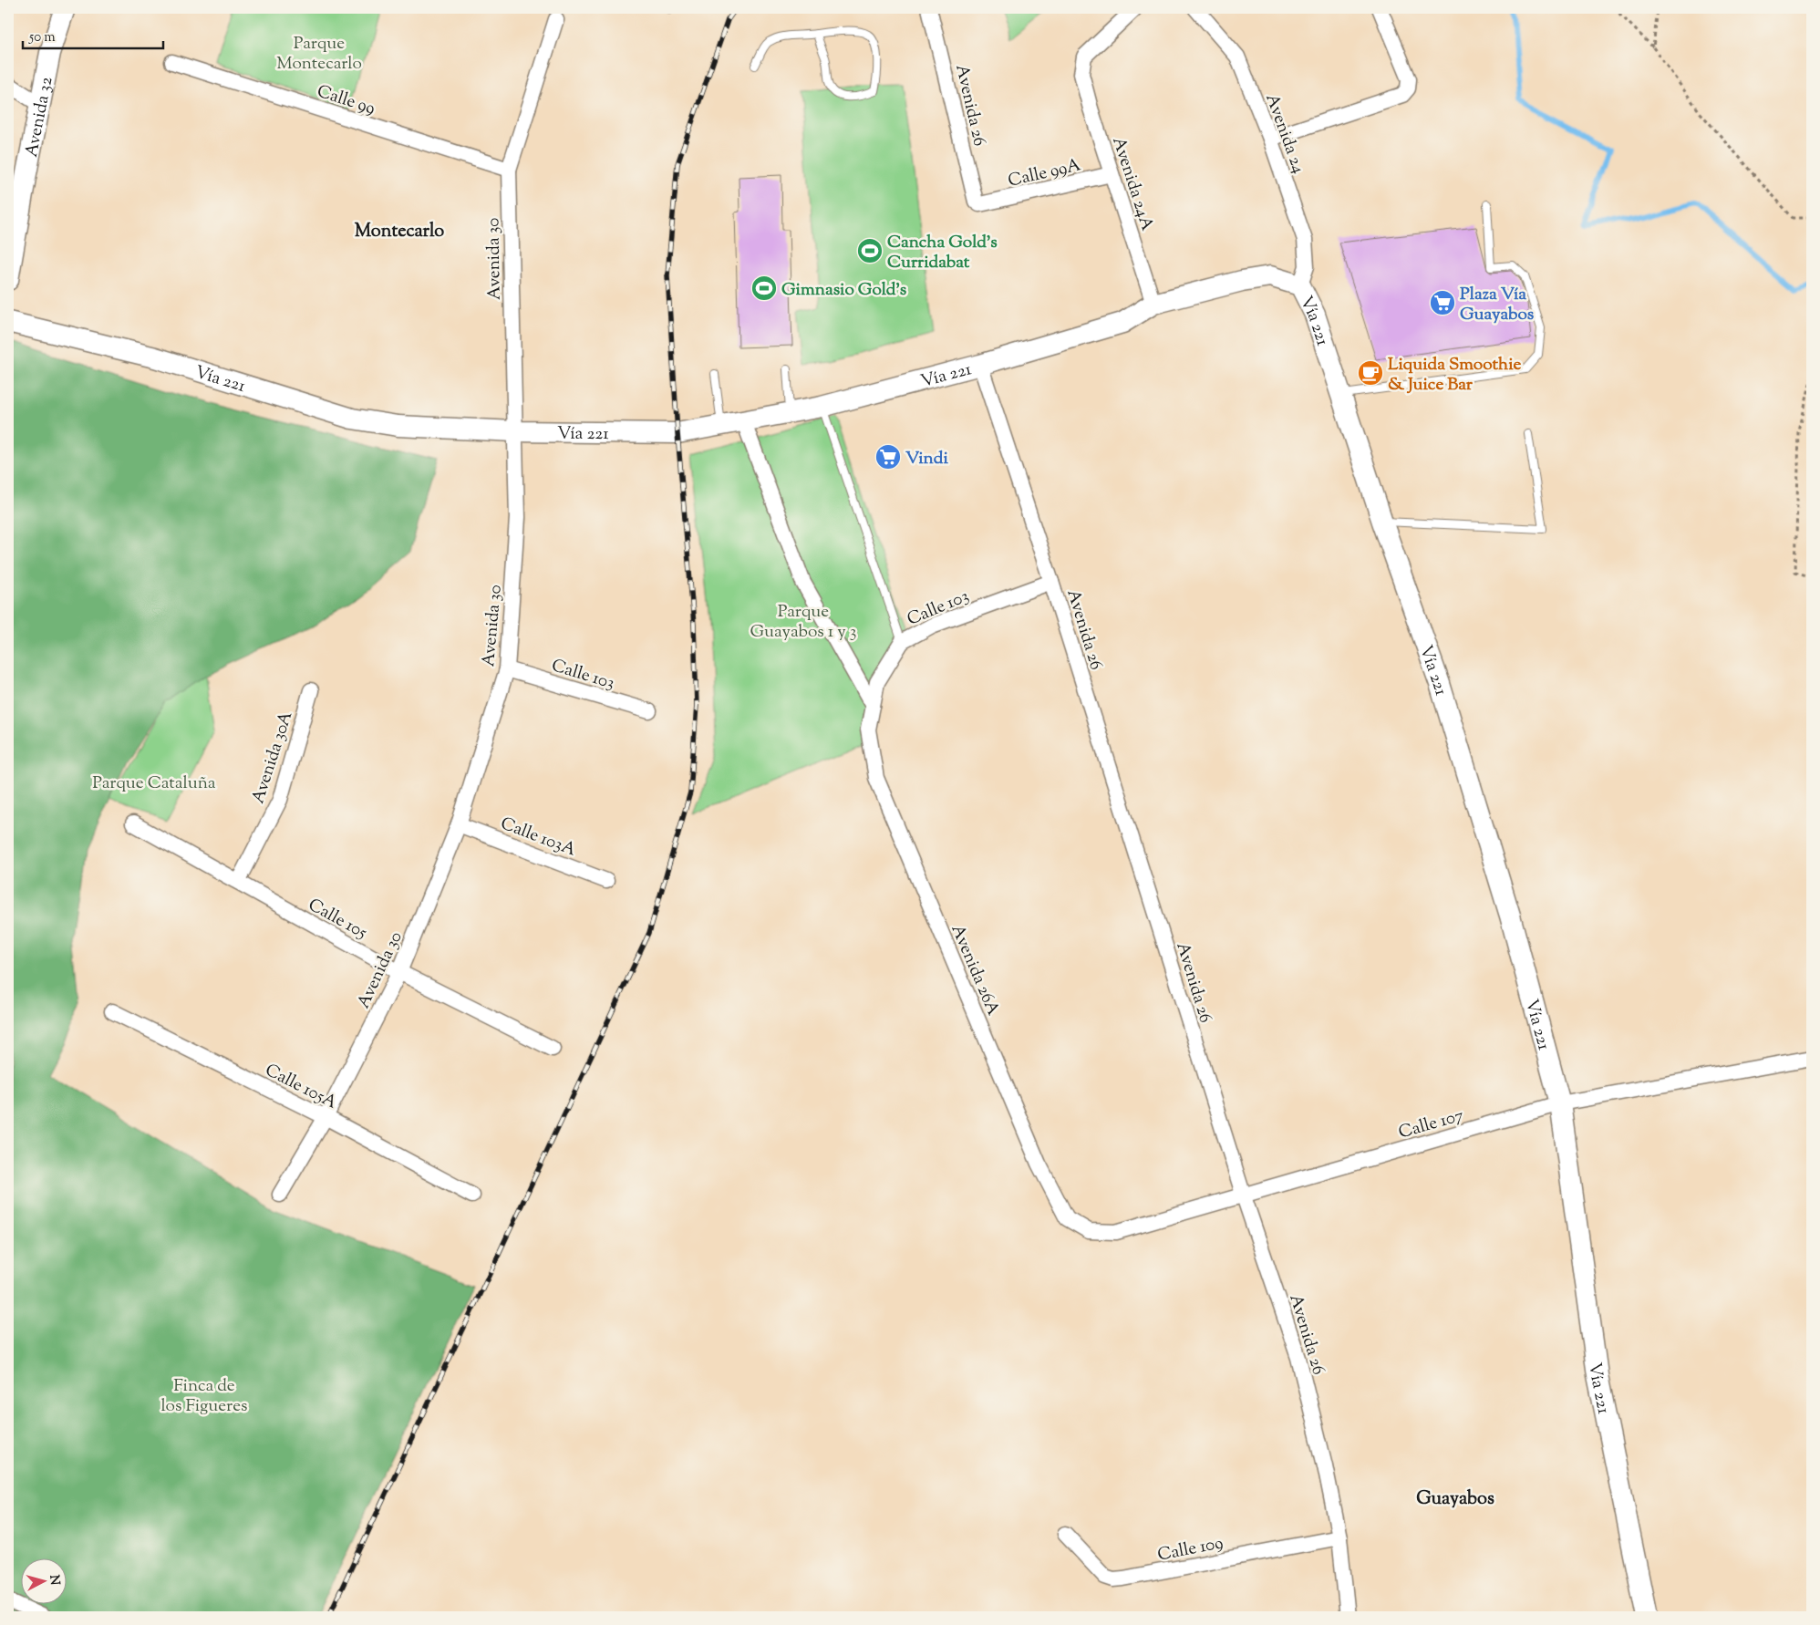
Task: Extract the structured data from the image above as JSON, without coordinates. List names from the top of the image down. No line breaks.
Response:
{"streets":{"main road":["Avenida 32","Vía 221"],"street":["Calle 99","Avenida 26","Avenida 24","Calle 99A","Avenida 24A","Avenida 30","Calle 103","Avenida 30A","Calle 103A","Calle 105","Avenida 26A","Calle 105A","Calle 107","Calle 109"]},"crossings":[["Calle 99","Avenida 30"],["Avenida 26","Calle 99A"],["Avenida 26","Vía 221"],["Avenida 26","Calle 103"],["Avenida 26","Calle 107"],["Avenida 26","Calle 109"],["Avenida 24","Vía 221"],["Calle 99A","Avenida 24A"],["Avenida 24A","Vía 221"],["Avenida 30","Vía 221"],["Avenida 30","Calle 103"],["Avenida 30","Calle 103A"],["Avenida 30","Calle 105"],["Avenida 30","Calle 105A"],["Vía 221","Calle 107"],["Calle 103","Avenida 26A"],["Avenida 30A","Calle 105"],["Avenida 26A","Calle 107"]],"districts":["Montecarlo","Guayabos"],"parks":["Parque Montecarlo","Parque Guayabos 1 y 3","Parque Cataluña","Finca de los Figueres"],"places":{"sports":["Cancha Gold's Curridabat","Gimnasio Gold's"],"supermarket":["Plaza Vía Guayabos","Vindi"],"cafe":["Liquida Smoothie & Juice Bar"]},"scale_bar":"50 m","north":"right"}
